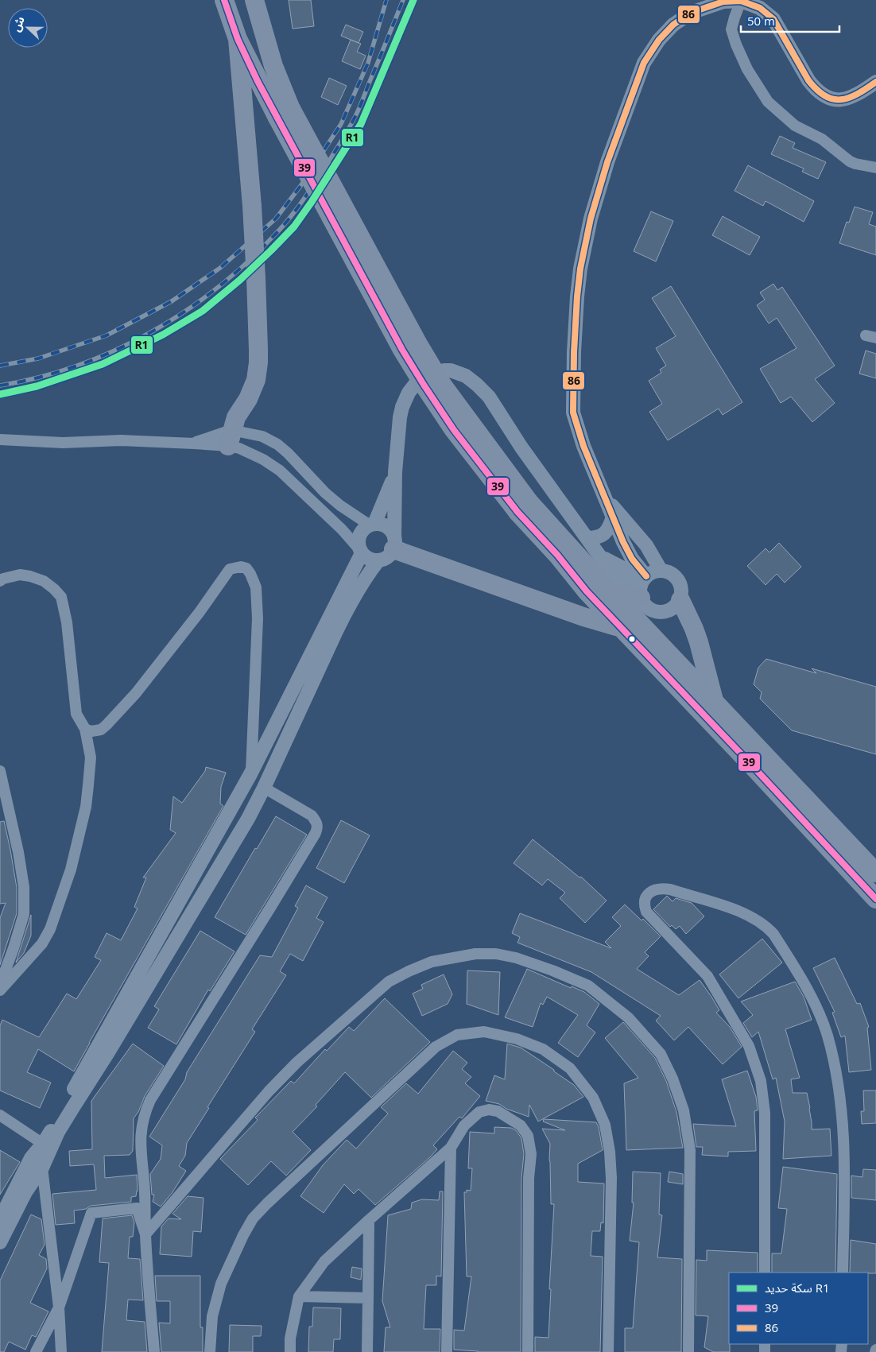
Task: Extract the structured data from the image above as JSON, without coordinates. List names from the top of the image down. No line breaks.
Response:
{"lines":["rail line R1","transit line 39","transit line 86"],"legend":["سكة حديد R1","39","86"],"scale_bar":"50 m","north":"left"}
